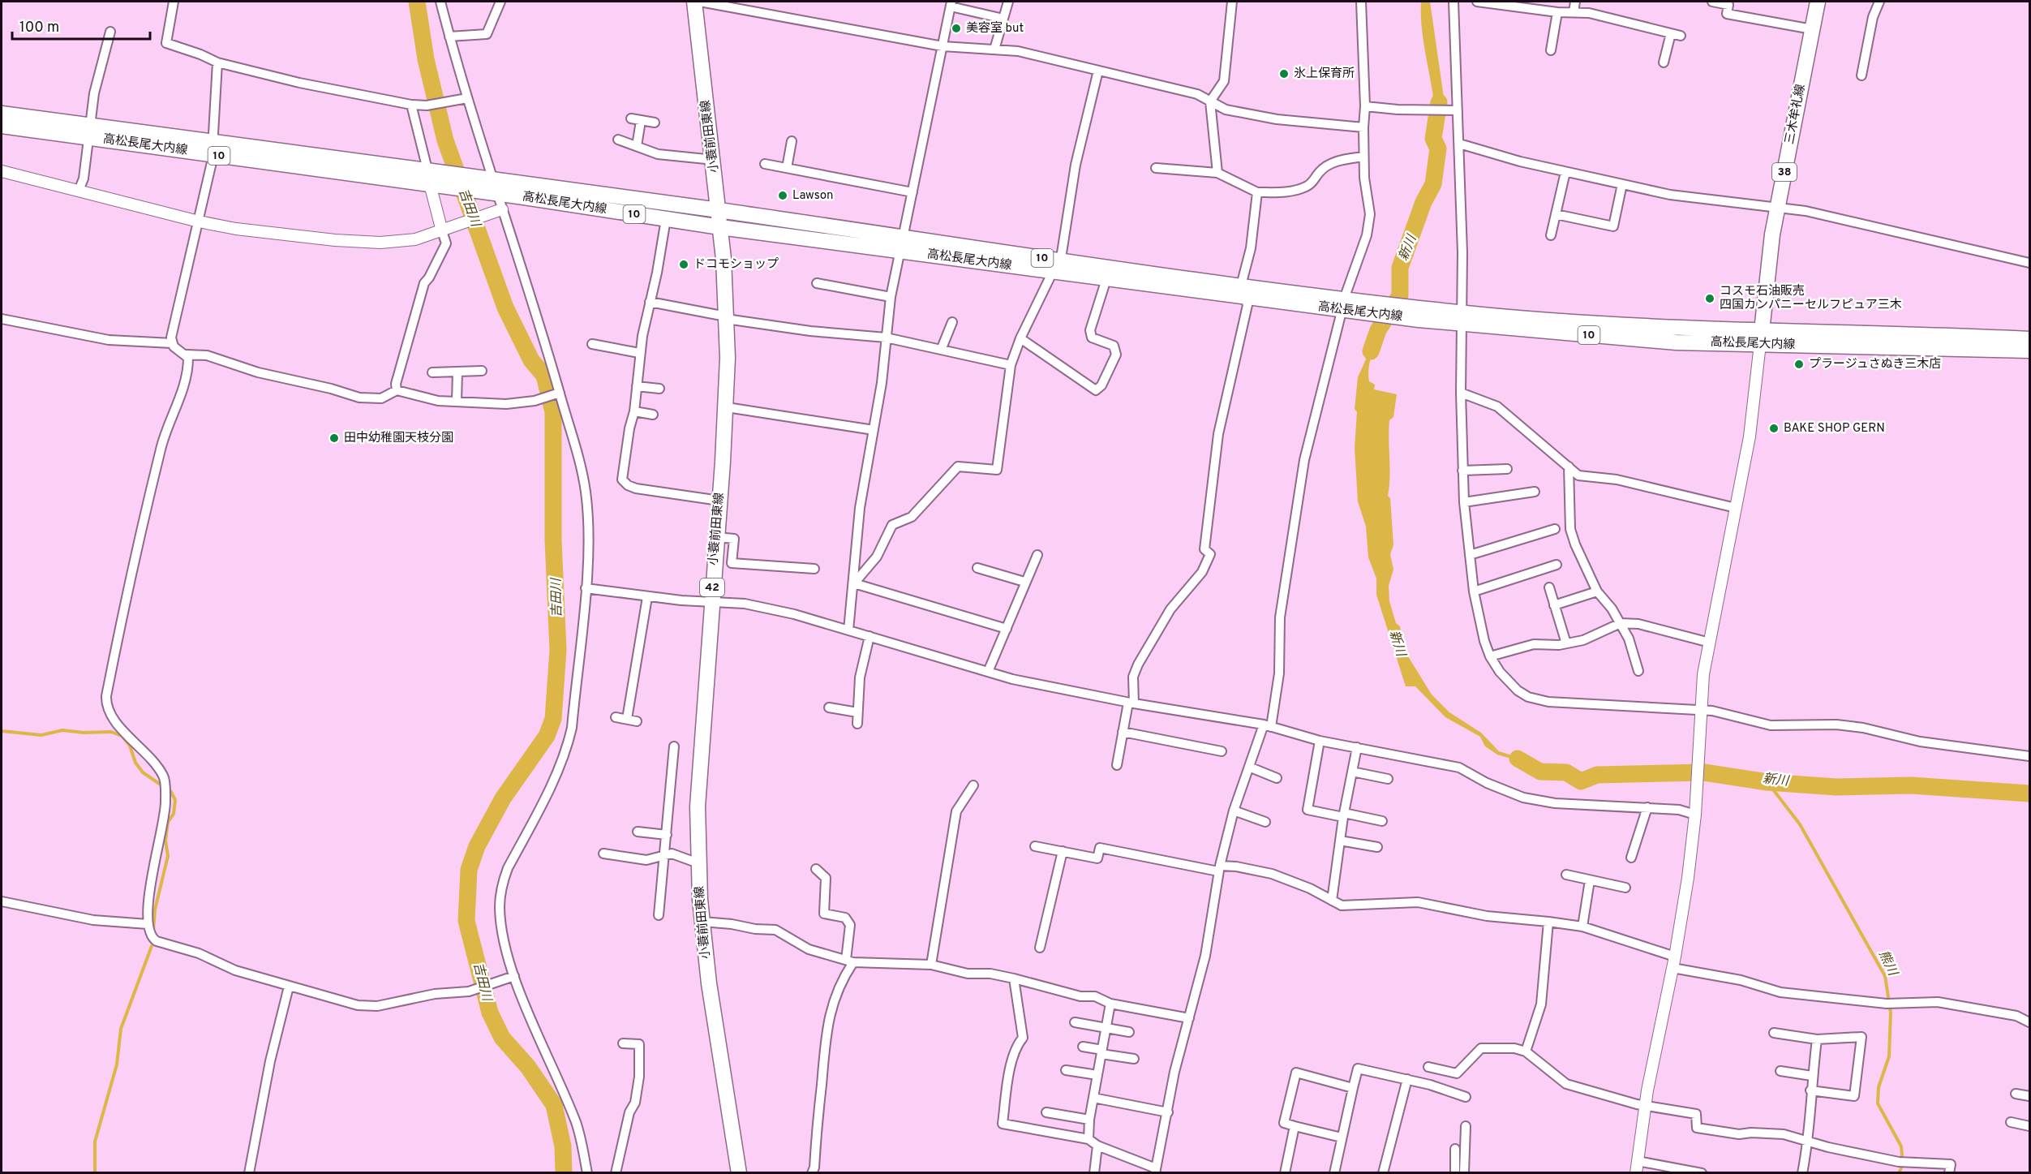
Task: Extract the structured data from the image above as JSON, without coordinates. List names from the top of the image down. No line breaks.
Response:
{"streets":{"main road":["三木牟礼線","小蓑前田東線","高松長尾大内線","10","38","42"]},"crossings":[["三木牟礼線","高松長尾大内線"],["小蓑前田東線","高松長尾大内線"]],"water":["吉田川","新川","熊川"],"places":["美容室 but","氷上保育所","Lawson","ドコモショップ","コスモ石油販売 四国カンパニーセルフピュア三木","プラージュさぬき三木店","BAKE SHOP GERN","田中幼稚園天枝分園"],"scale_bar":"100 m"}
